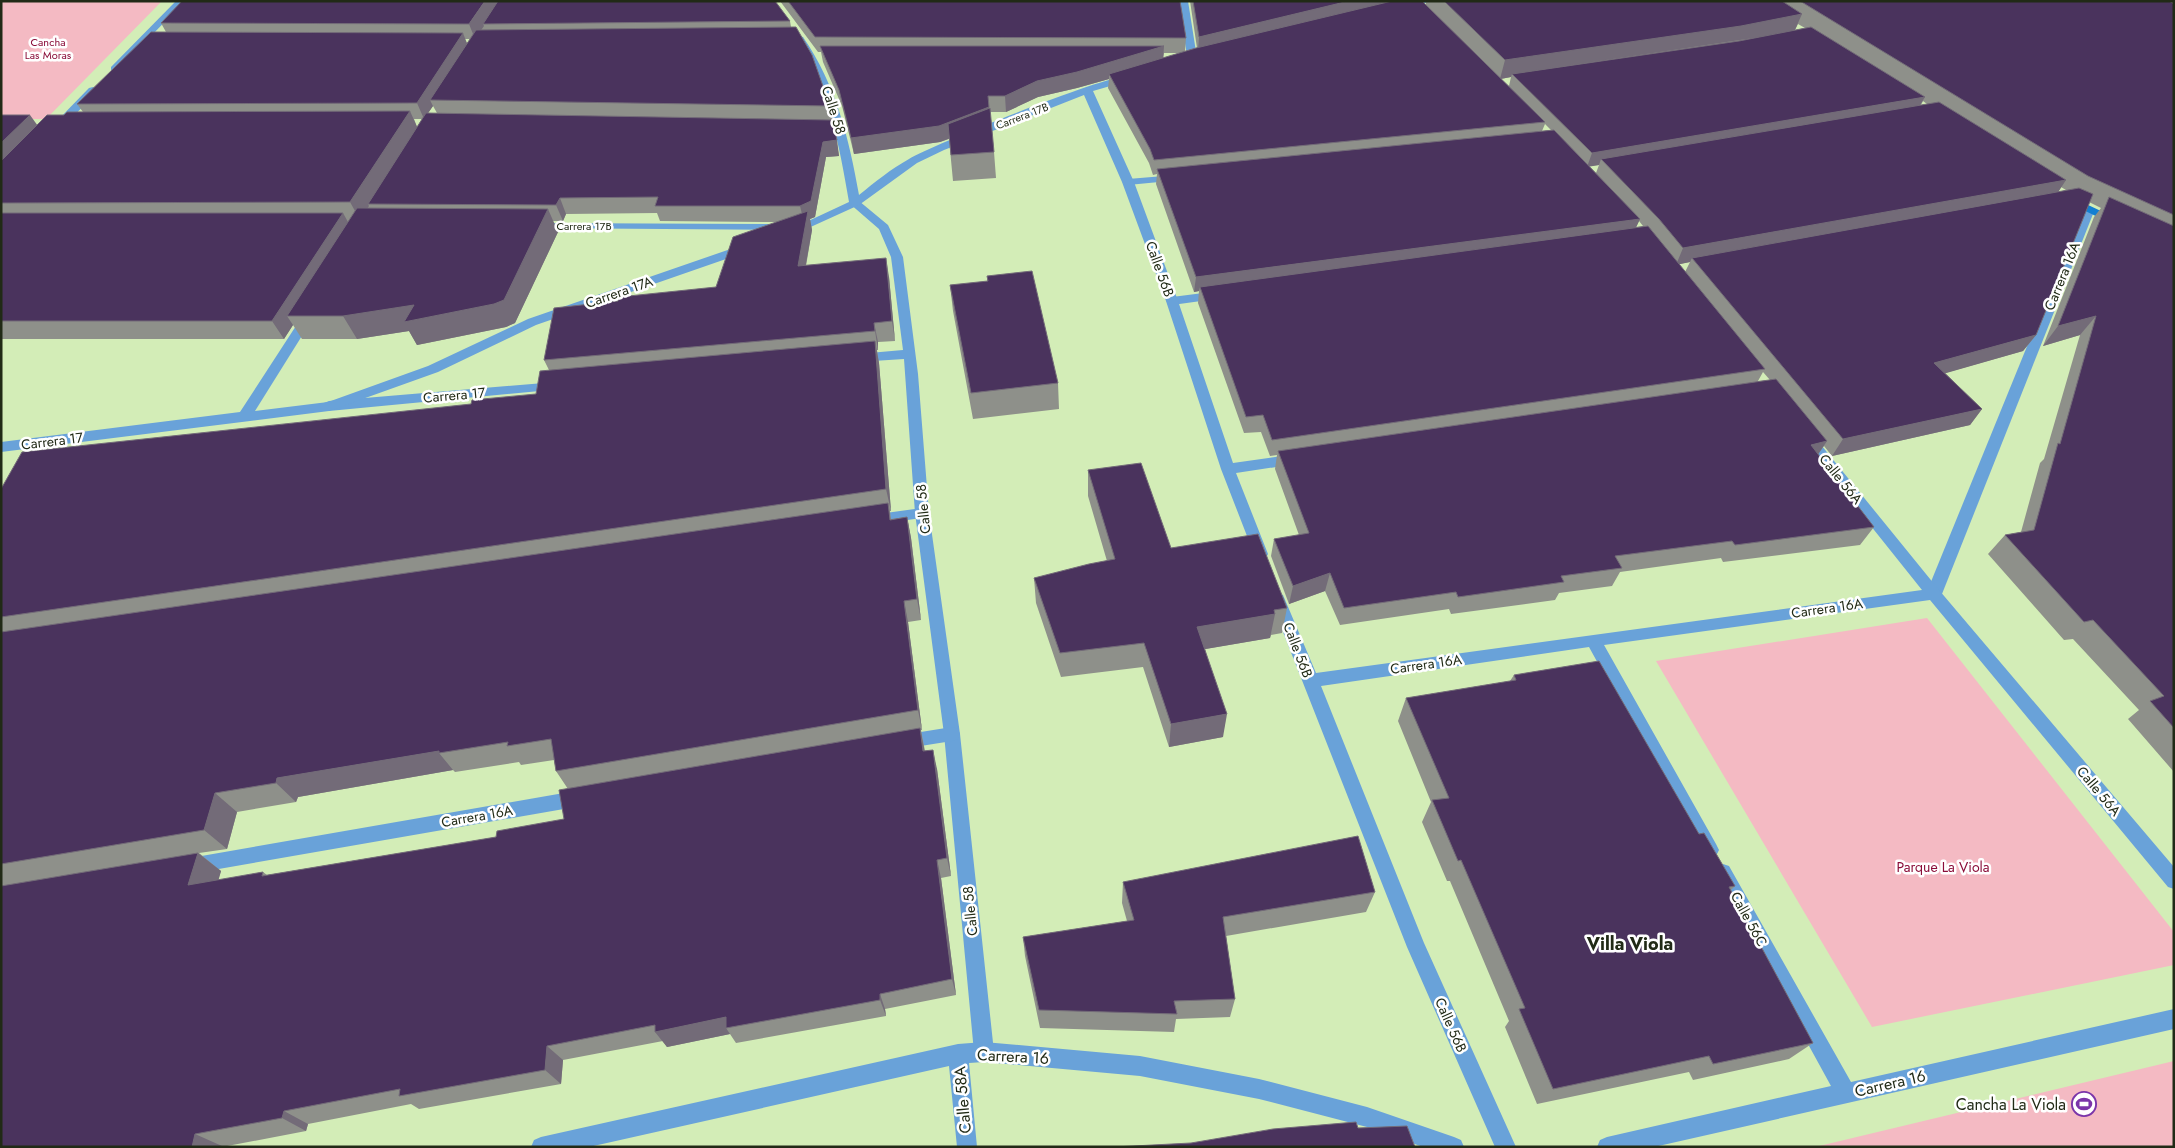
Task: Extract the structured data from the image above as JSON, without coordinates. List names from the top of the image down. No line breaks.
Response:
{"streets":{"street":["Calle 58","Carrera 17B","Calle 56B","Carrera 16A","Carrera 17A","Carrera 17","Calle 56A","Calle 56C","Carrera 16","Calle 58A"]},"crossings":[["Calle 58","Carrera 17B"],["Calle 58","Carrera 17A"],["Calle 58","Carrera 16"],["Carrera 17B","Calle 56B"],["Carrera 17B","Carrera 17A"],["Calle 56B","Carrera 16A"],["Carrera 16A","Calle 56A"],["Carrera 16A","Calle 56C"],["Carrera 17A","Carrera 17"],["Calle 56C","Carrera 16"],["Carrera 16","Calle 58A"]],"districts":["Villa Viola"],"parks":["Cancha Las Moras","Parque La Viola"],"places":{"sports":["Cancha La Viola"]}}
